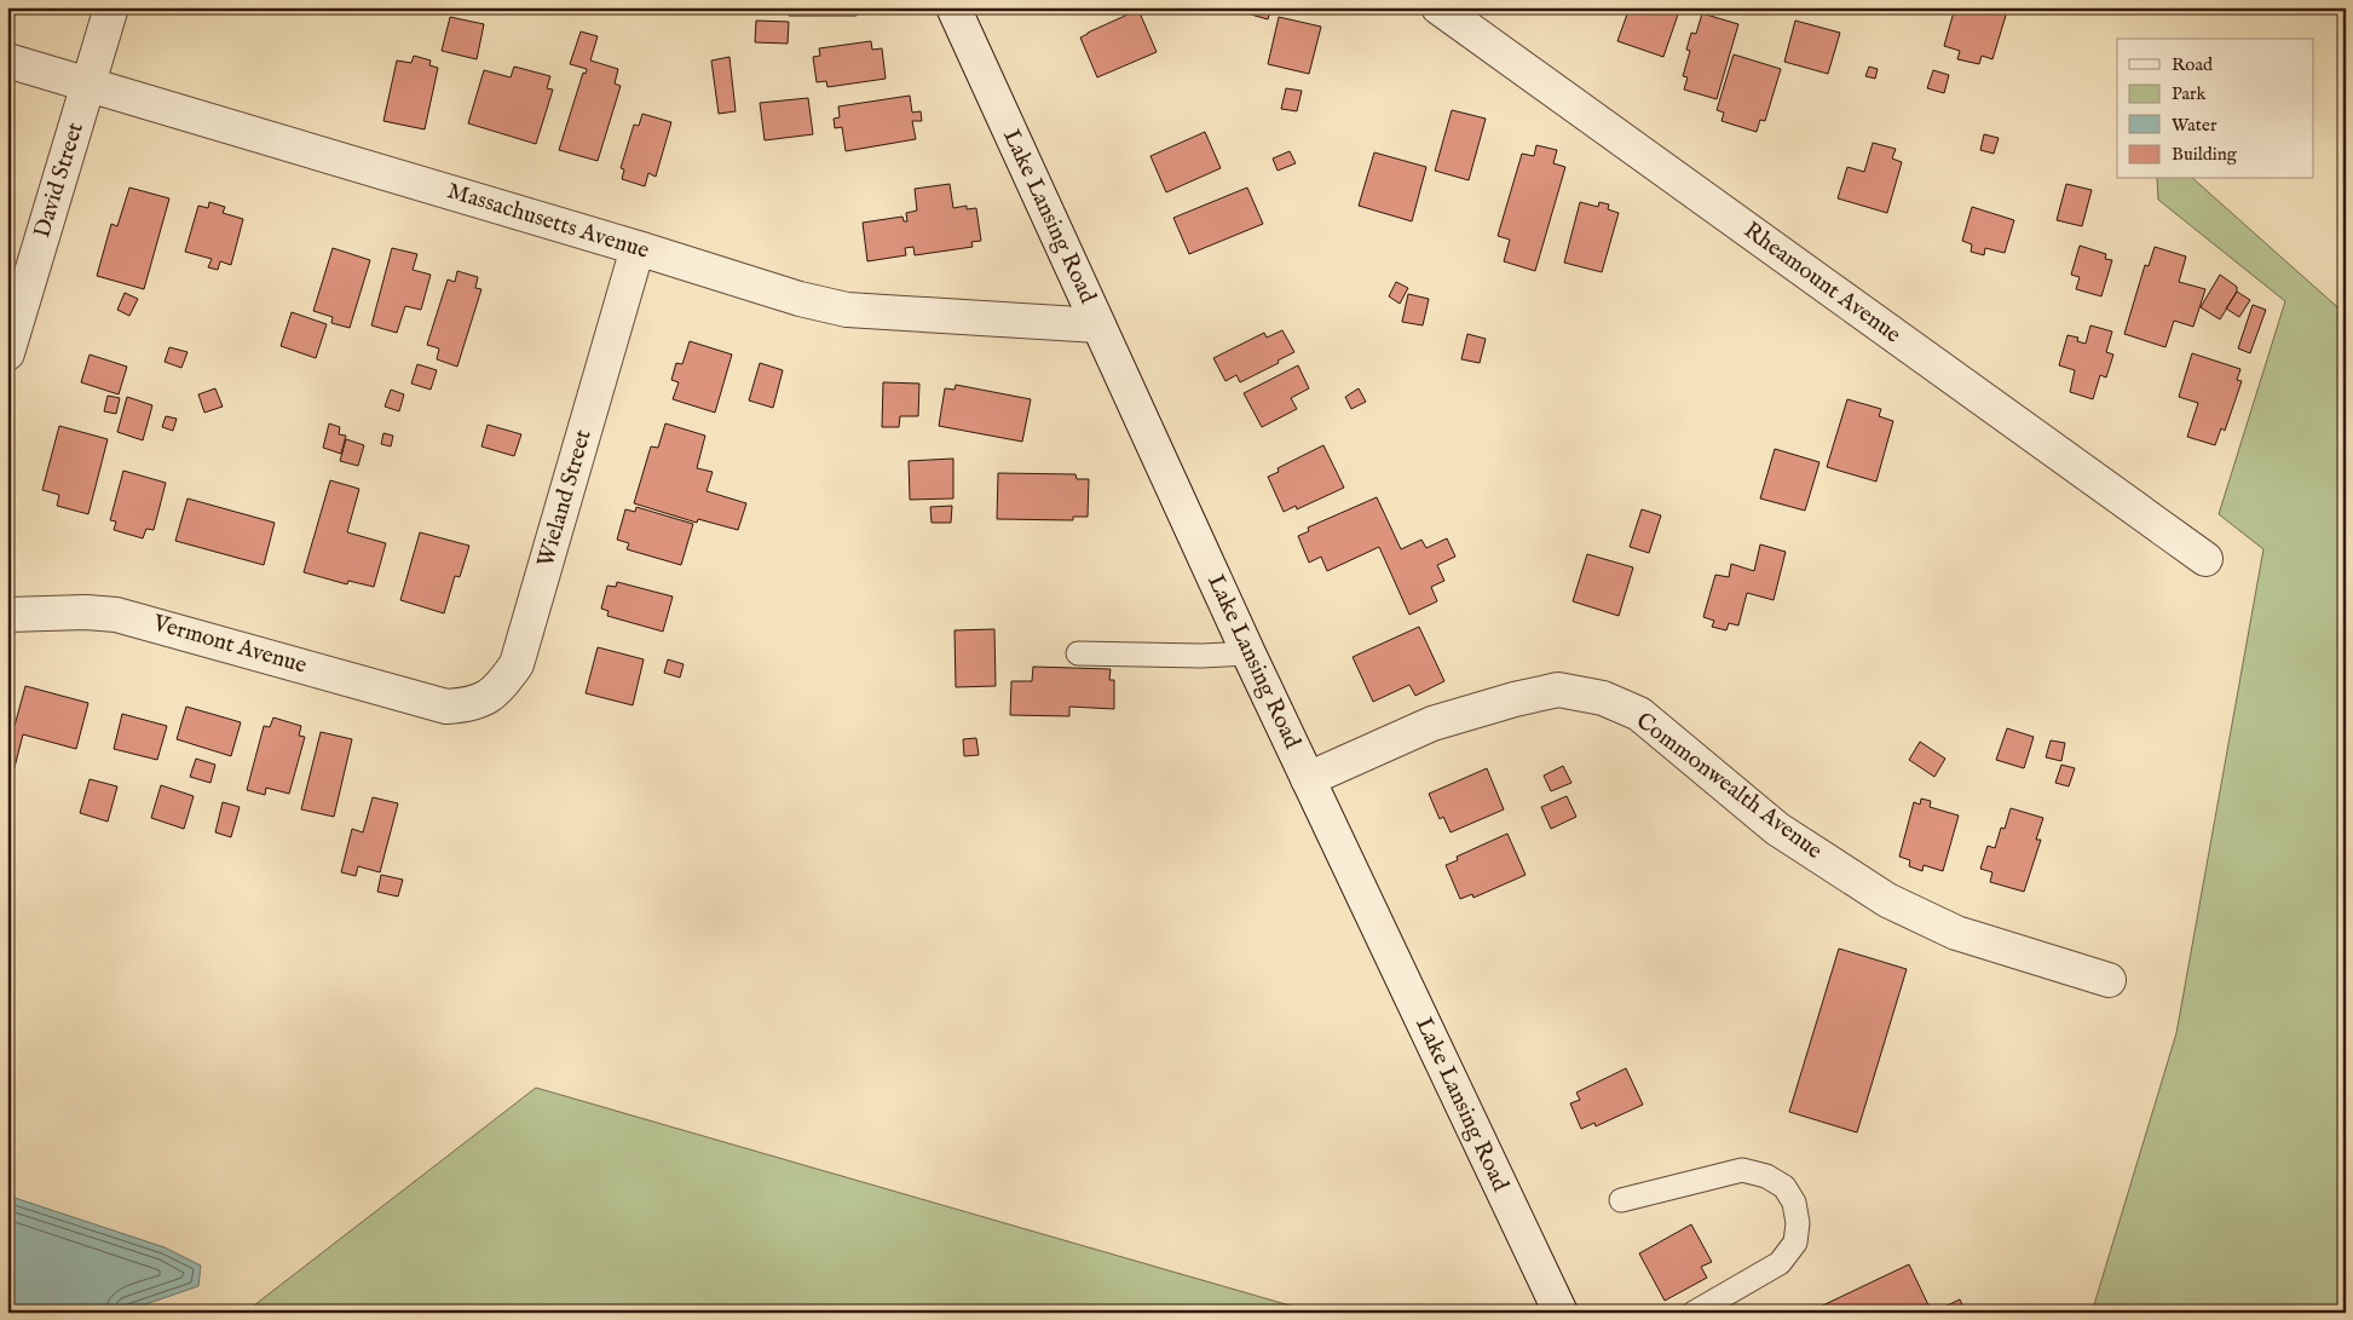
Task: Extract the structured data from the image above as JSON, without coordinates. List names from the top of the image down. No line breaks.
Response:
{"streets":{"street":["David Street","Lake Lansing Road","Massachusetts Avenue","Rheamount Avenue","Wieland Street","Vermont Avenue","Commonwealth Avenue"]},"crossings":[["David Street","Massachusetts Avenue"],["Lake Lansing Road","Massachusetts Avenue"],["Lake Lansing Road","Commonwealth Avenue"],["Massachusetts Avenue","Wieland Street"],["Wieland Street","Vermont Avenue"]],"legend":["Road","Park","Water","Building"]}
